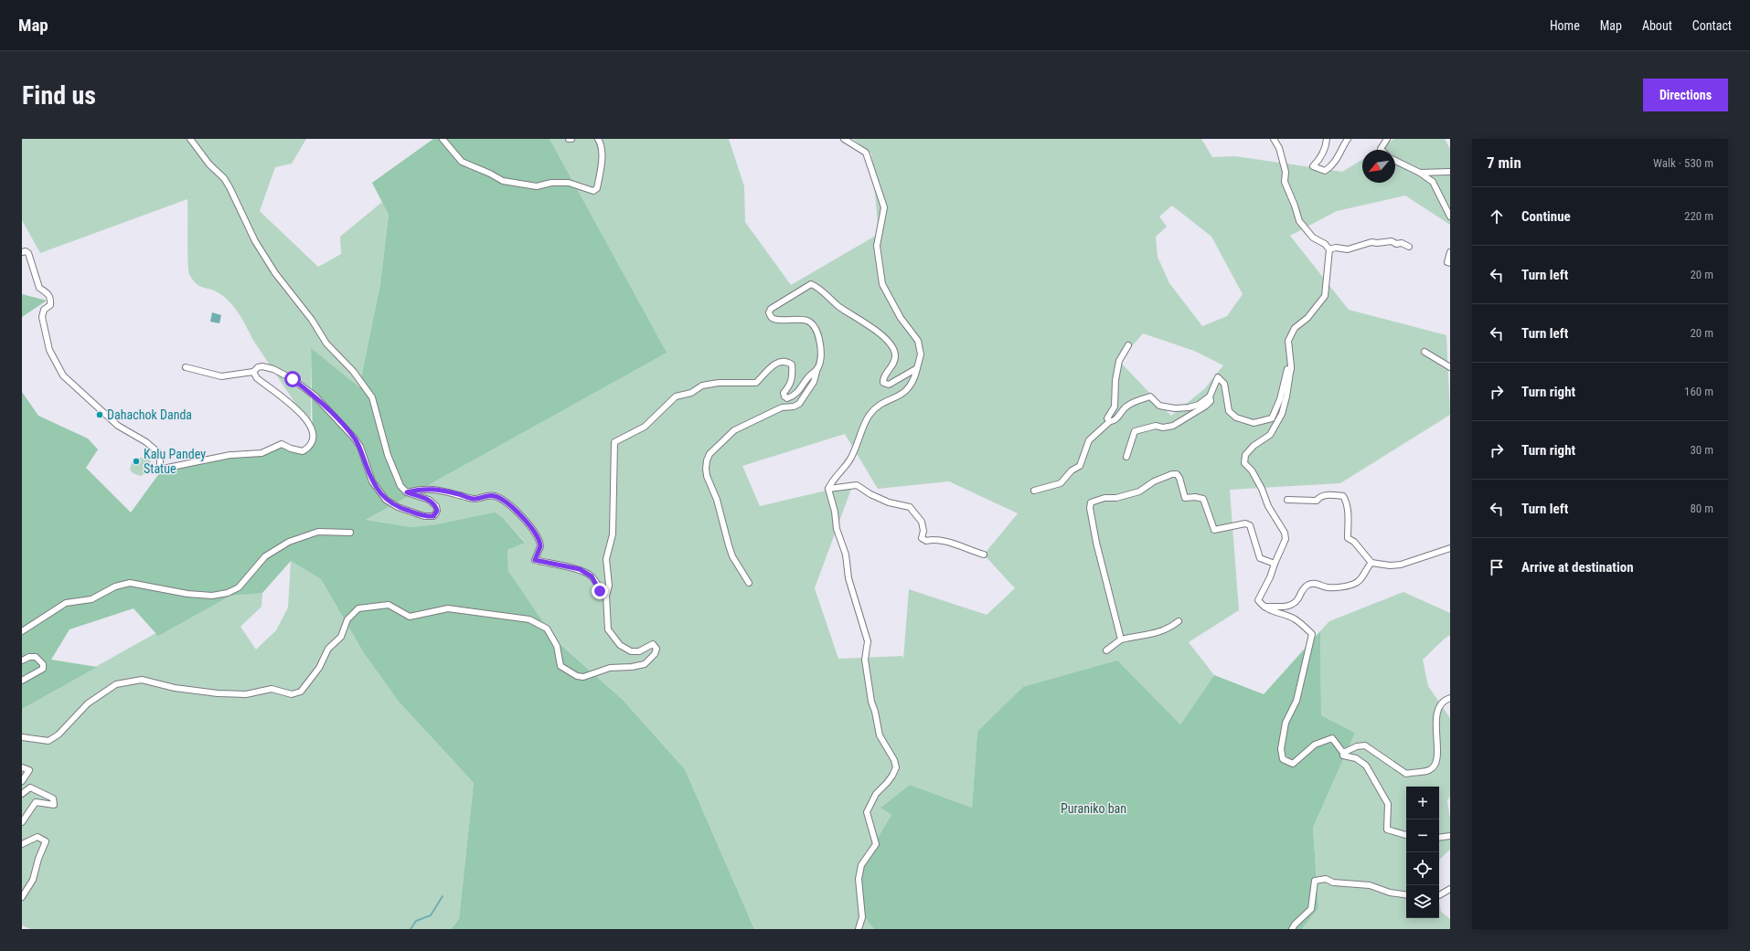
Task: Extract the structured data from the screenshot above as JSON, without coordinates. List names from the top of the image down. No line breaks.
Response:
{"parks":["Puraniko ban"],"places":["Dahachok Danda","Kalu Pandey Statue"],"north":"bottom left","page":{"header":"Map","nav":["Home","Map","About","Contact"],"buttons":"Directions","title":"Find us","heading":["7 min","Walk · 530 m"],"list":[["Continue","220 m"],["Turn left","20 m"],["Turn left","20 m"],["Turn right","160 m"],["Turn right","30 m"],["Turn left","80 m"],"Arrive at destination"],"map_buttons":["+","−"]}}
